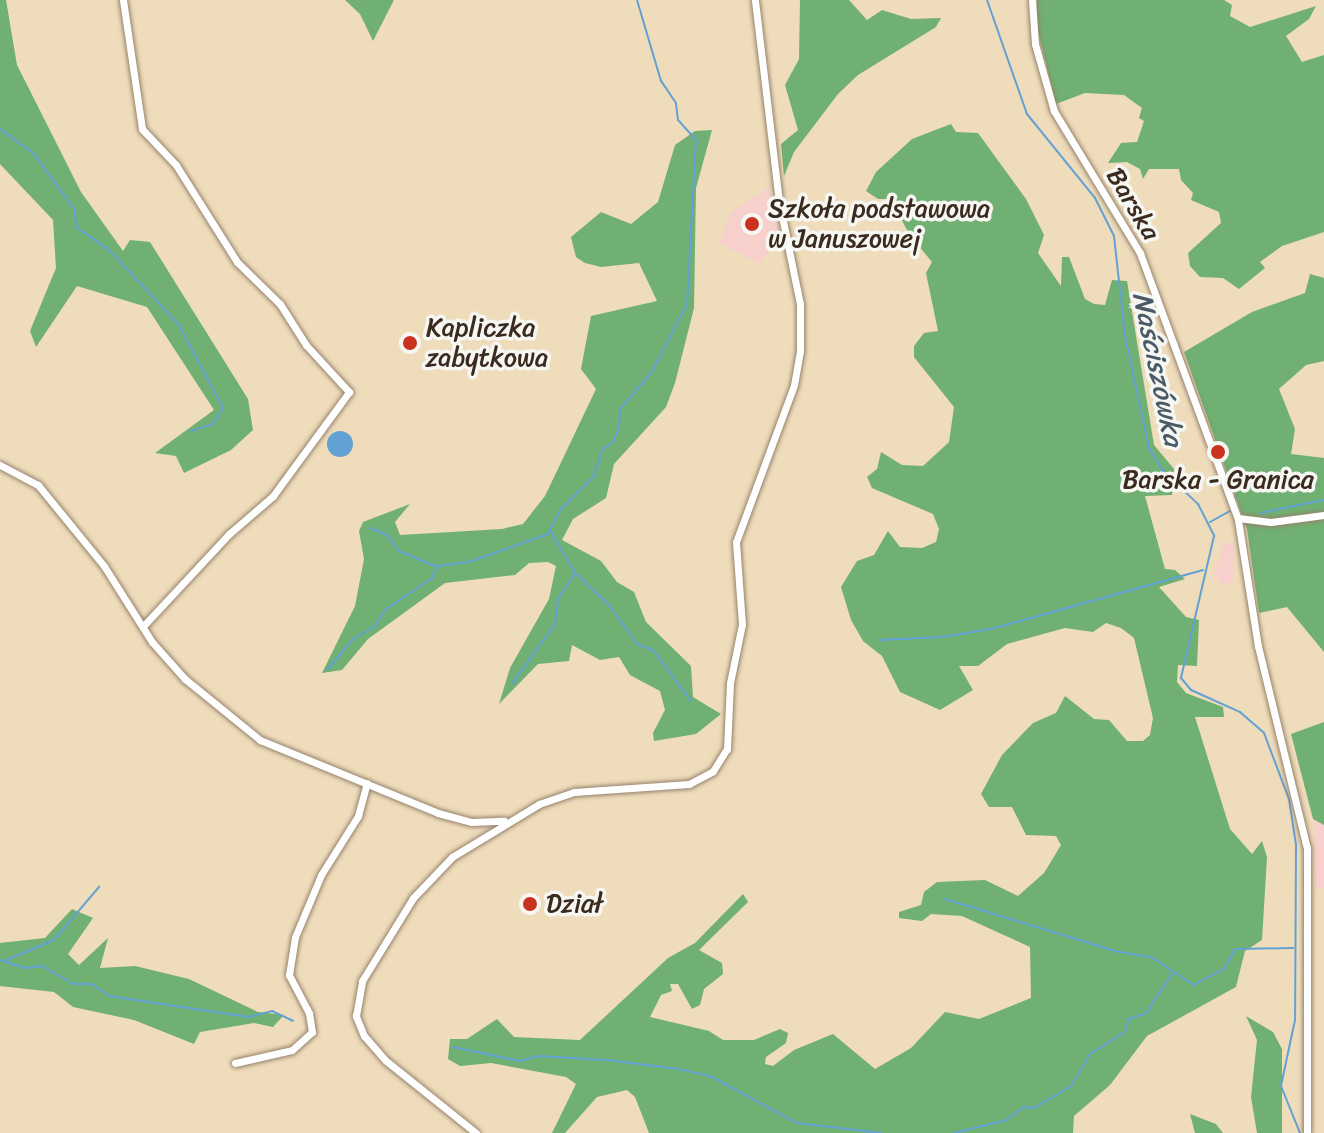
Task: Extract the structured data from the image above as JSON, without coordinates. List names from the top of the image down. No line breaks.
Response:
{"streets":{"street":["Barska"]},"water":["Naściszówka"],"places":["Szkoła podstawowa w Januszowej","Kapliczka zabytkowa","Barska - Granica","Dział"]}
